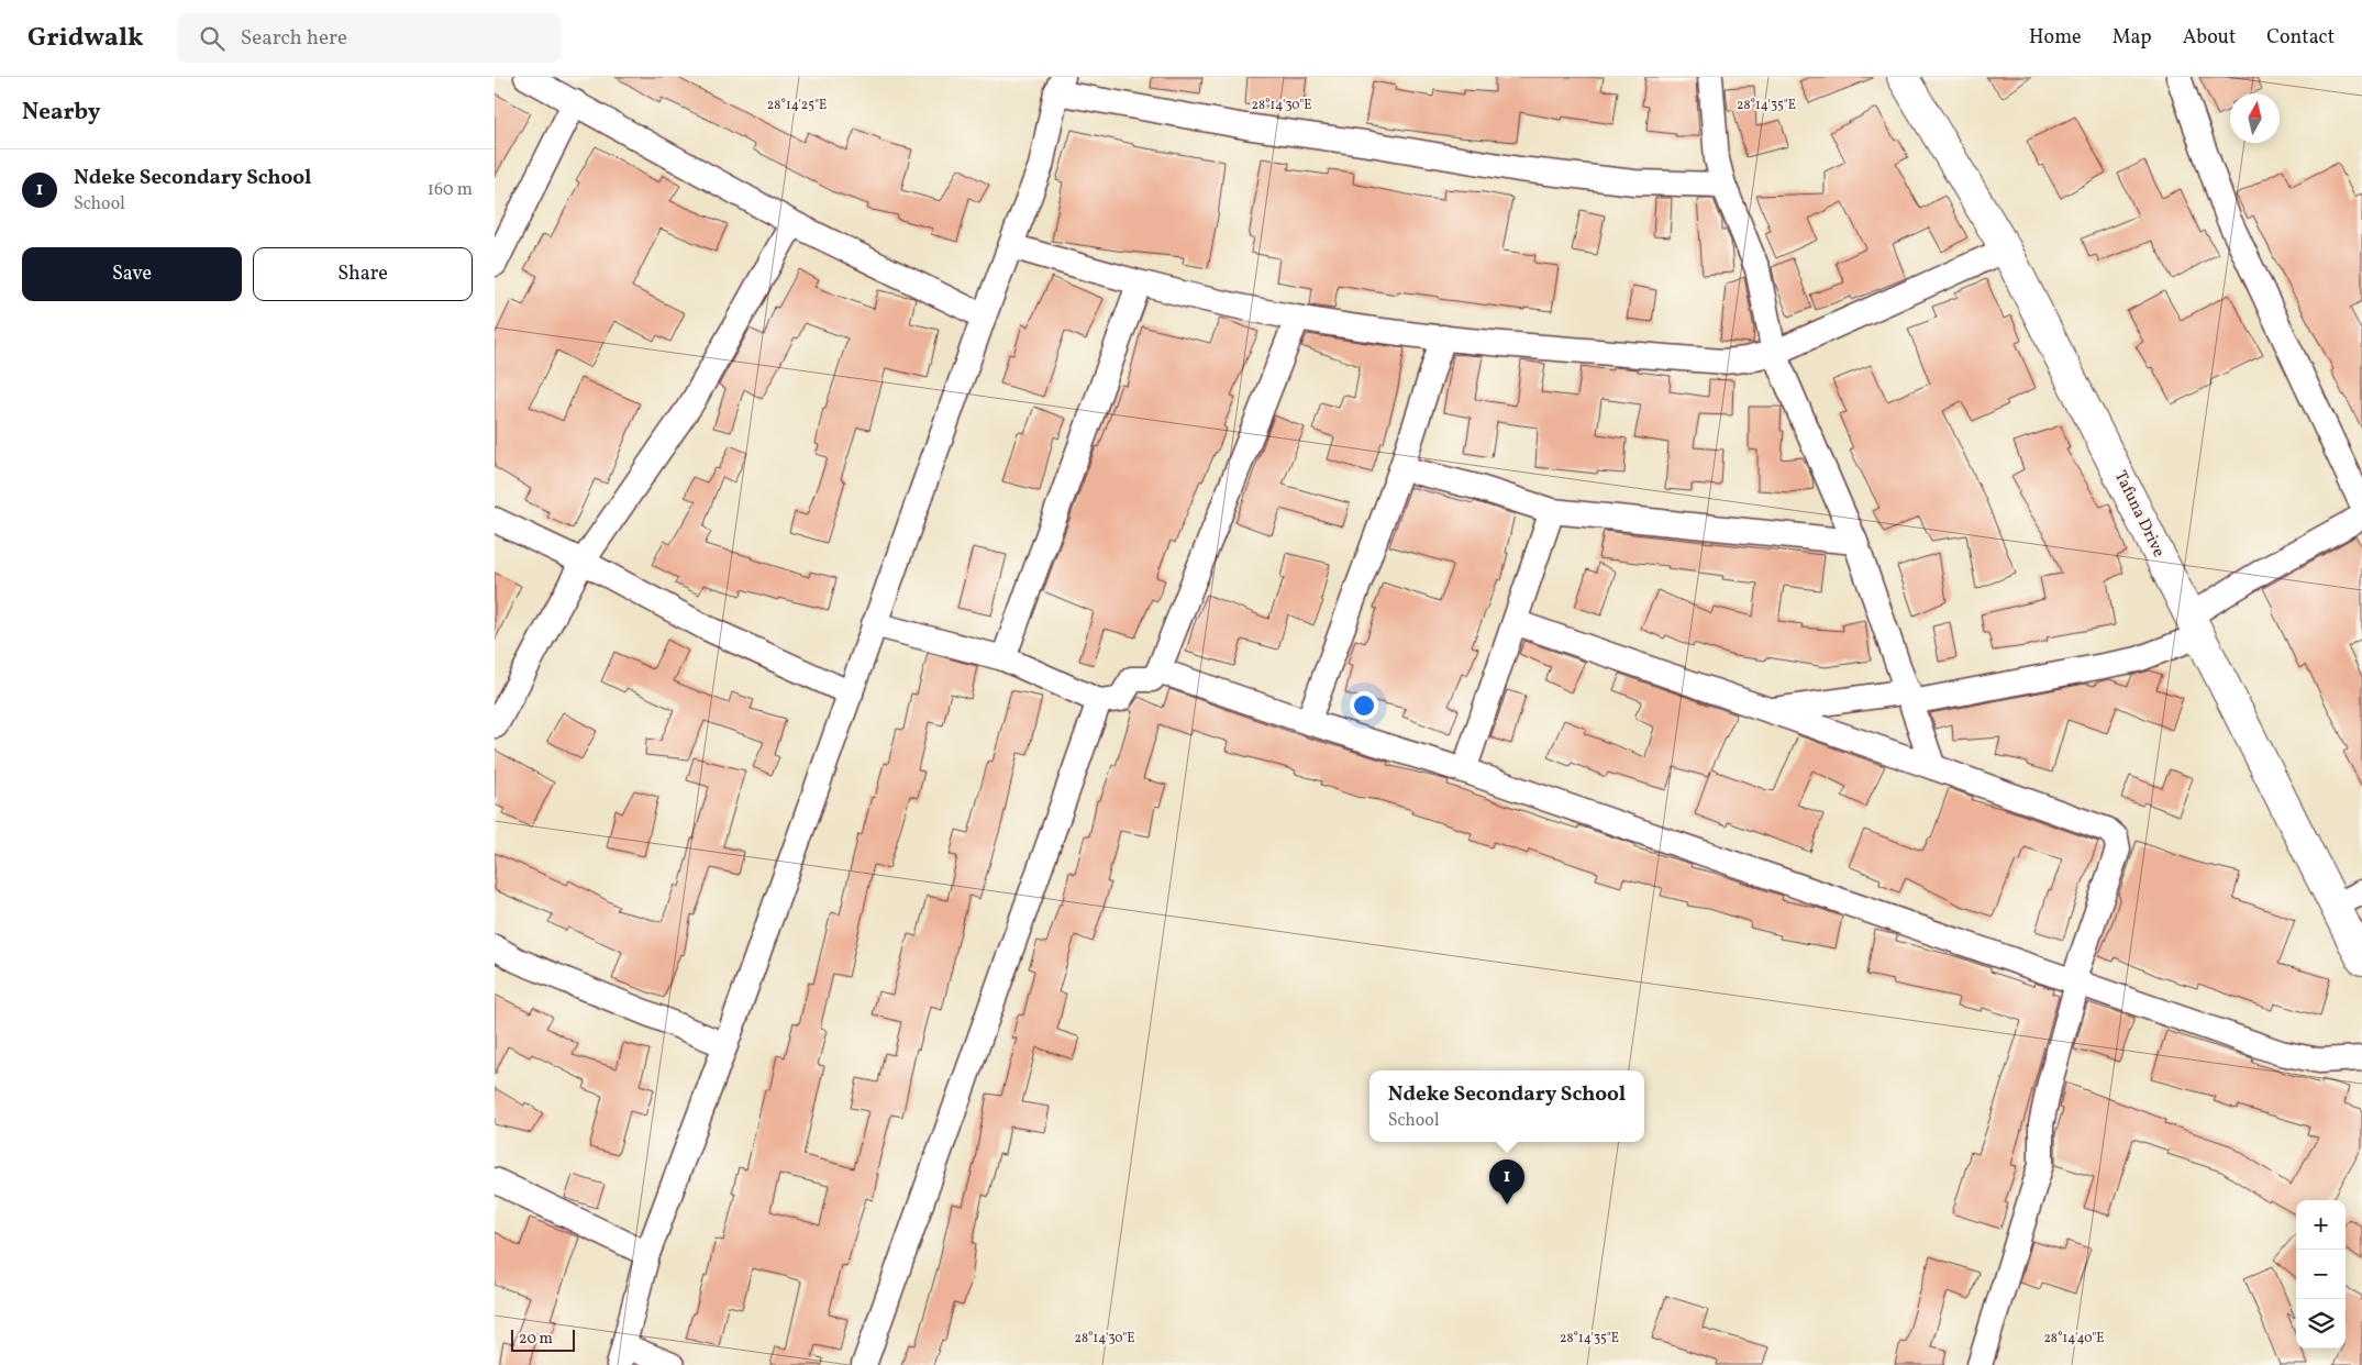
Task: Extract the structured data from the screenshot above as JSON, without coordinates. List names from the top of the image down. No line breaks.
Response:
{"streets":{"main road":["Tafuna Drive"]},"scale_bar":"20 m","north":"top","page":{"header":"Gridwalk","search":"Search here","nav":["Home","Map","About","Contact"],"heading":"Nearby","list":[{"mark":"1","name":"Ndeke Secondary School","note":"School","value":"160 m"}],"buttons":["Save","Share"],"popup":["Ndeke Secondary School","School"],"pins":"1","map_buttons":["+","−"],"scale":"20 m"},"coordinates":["28°14'25\"E","28°14'30\"E","28°14'35\"E","28°14'40\"E"]}
